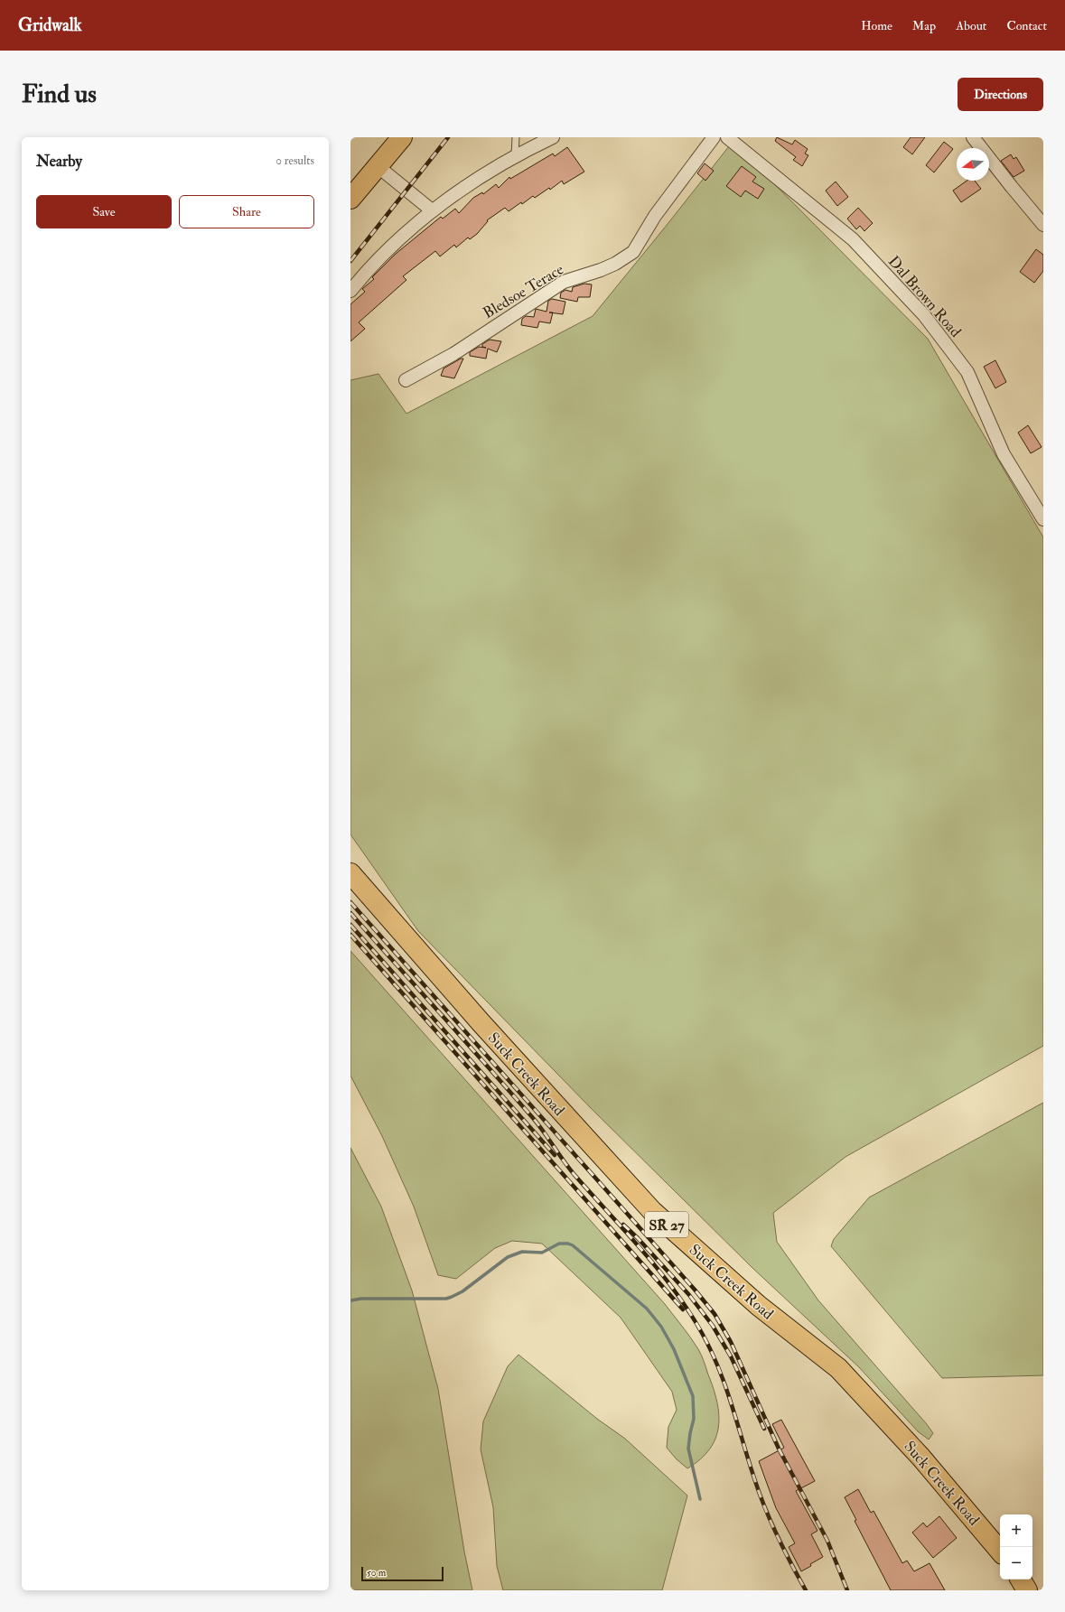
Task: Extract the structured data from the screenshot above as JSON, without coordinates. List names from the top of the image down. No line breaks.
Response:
{"streets":{"main road":["Suck Creek Road","SR 27"],"street":["Bledsoe Terace","Dal Brown Road"]},"scale_bar":"50 m","north":"left","page":{"header":"Gridwalk","nav":["Home","Map","About","Contact"],"buttons":["Directions",["Save","Share"]],"title":"Find us","heading":["Nearby","0 results"],"map_buttons":["+","−"],"scale":"50 m"}}
